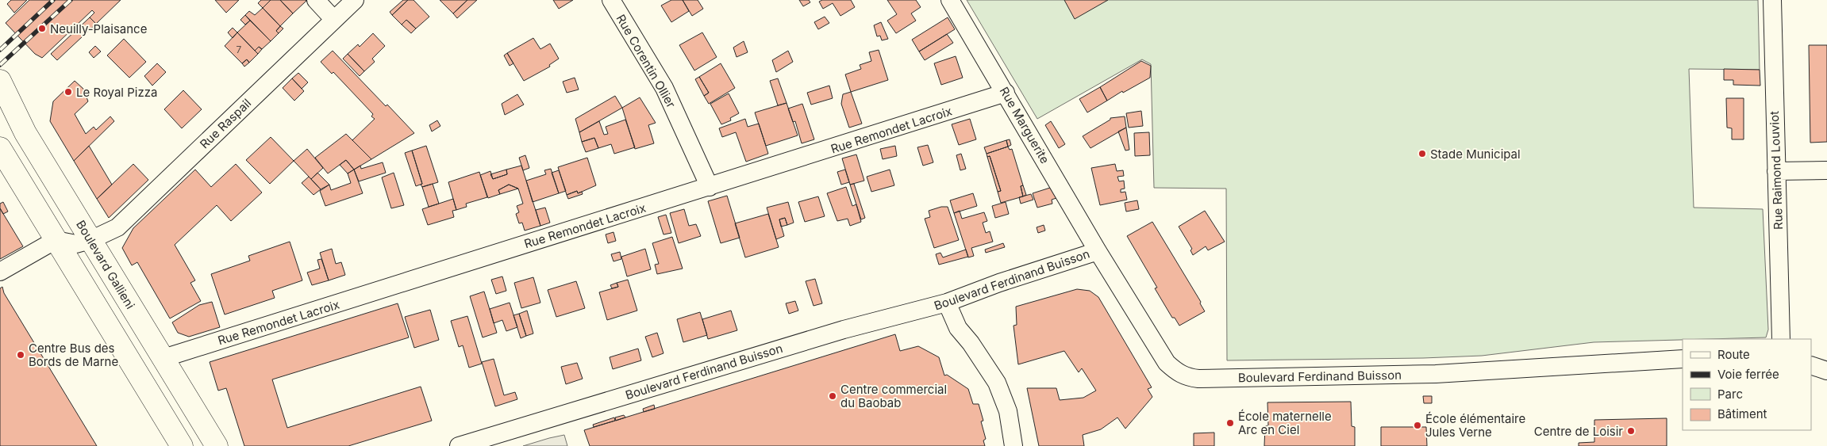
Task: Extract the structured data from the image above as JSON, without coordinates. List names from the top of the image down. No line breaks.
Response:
{"streets":{"main road":["Boulevard Gallieni"],"street":["Rue Corentin Ollier","Rue Raspail","Rue Marguerite","Rue Remondet Lacroix","Rue Raimond Louviot","Boulevard Ferdinand Buisson"]},"crossings":[["Rue Corentin Ollier","Rue Remondet Lacroix"],["Rue Raspail","Boulevard Gallieni"],["Rue Marguerite","Rue Remondet Lacroix"],["Rue Marguerite","Boulevard Ferdinand Buisson"],["Rue Remondet Lacroix","Boulevard Gallieni"]],"places":["Neuilly-Plaisance","Le Royal Pizza","Stade Municipal","Centre Bus des Bords de Marne","Centre commercial du Baobab","École maternelle Arc en Ciel","École élémentaire Jules Verne","Centre de Loisir"],"house_numbers":["7"],"legend":["Route","Voie ferrée","Parc","Bâtiment"]}
